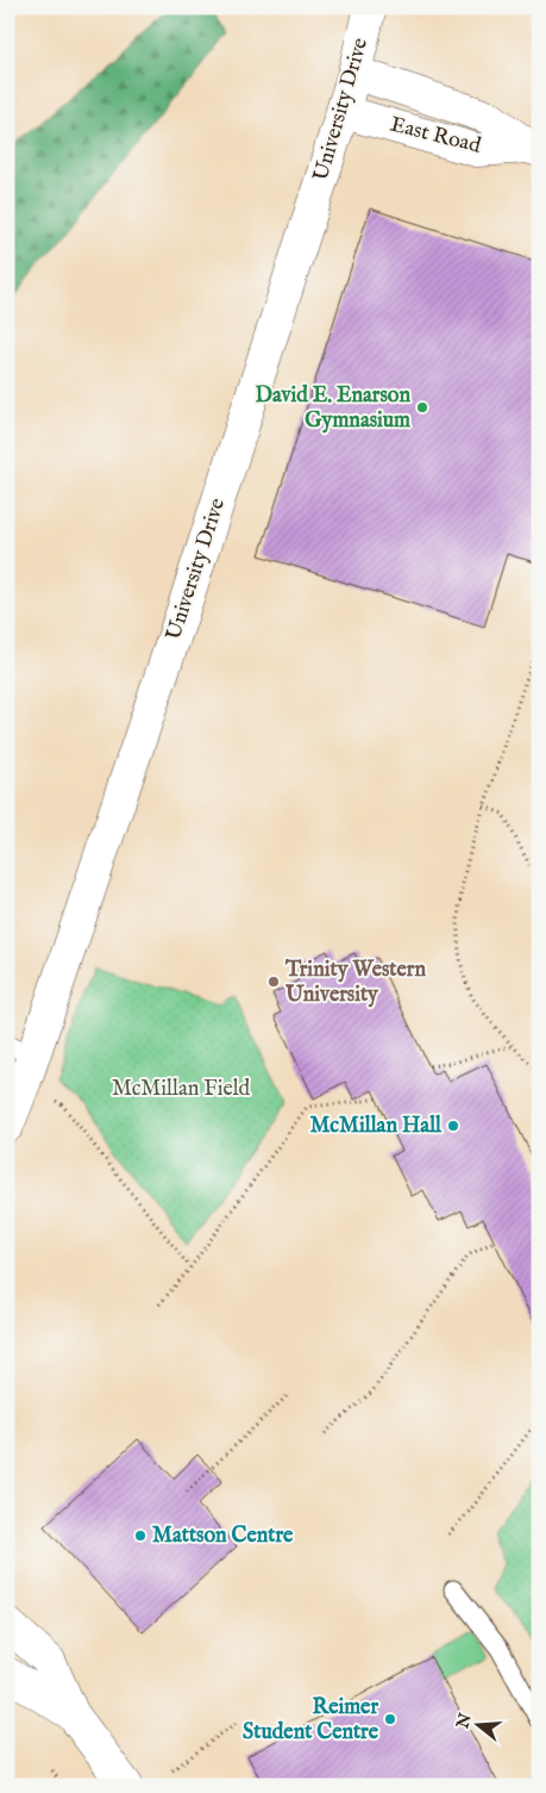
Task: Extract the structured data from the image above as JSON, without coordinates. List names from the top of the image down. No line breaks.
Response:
{"streets":{"street":["University Drive","East Road"]},"crossings":[["University Drive","East Road"]],"parks":["McMillan Field"],"places":["David E. Enarson Gymnasium","Trinity Western University","McMillan Hall","Mattson Centre","Reimer Student Centre"],"north":"left"}
